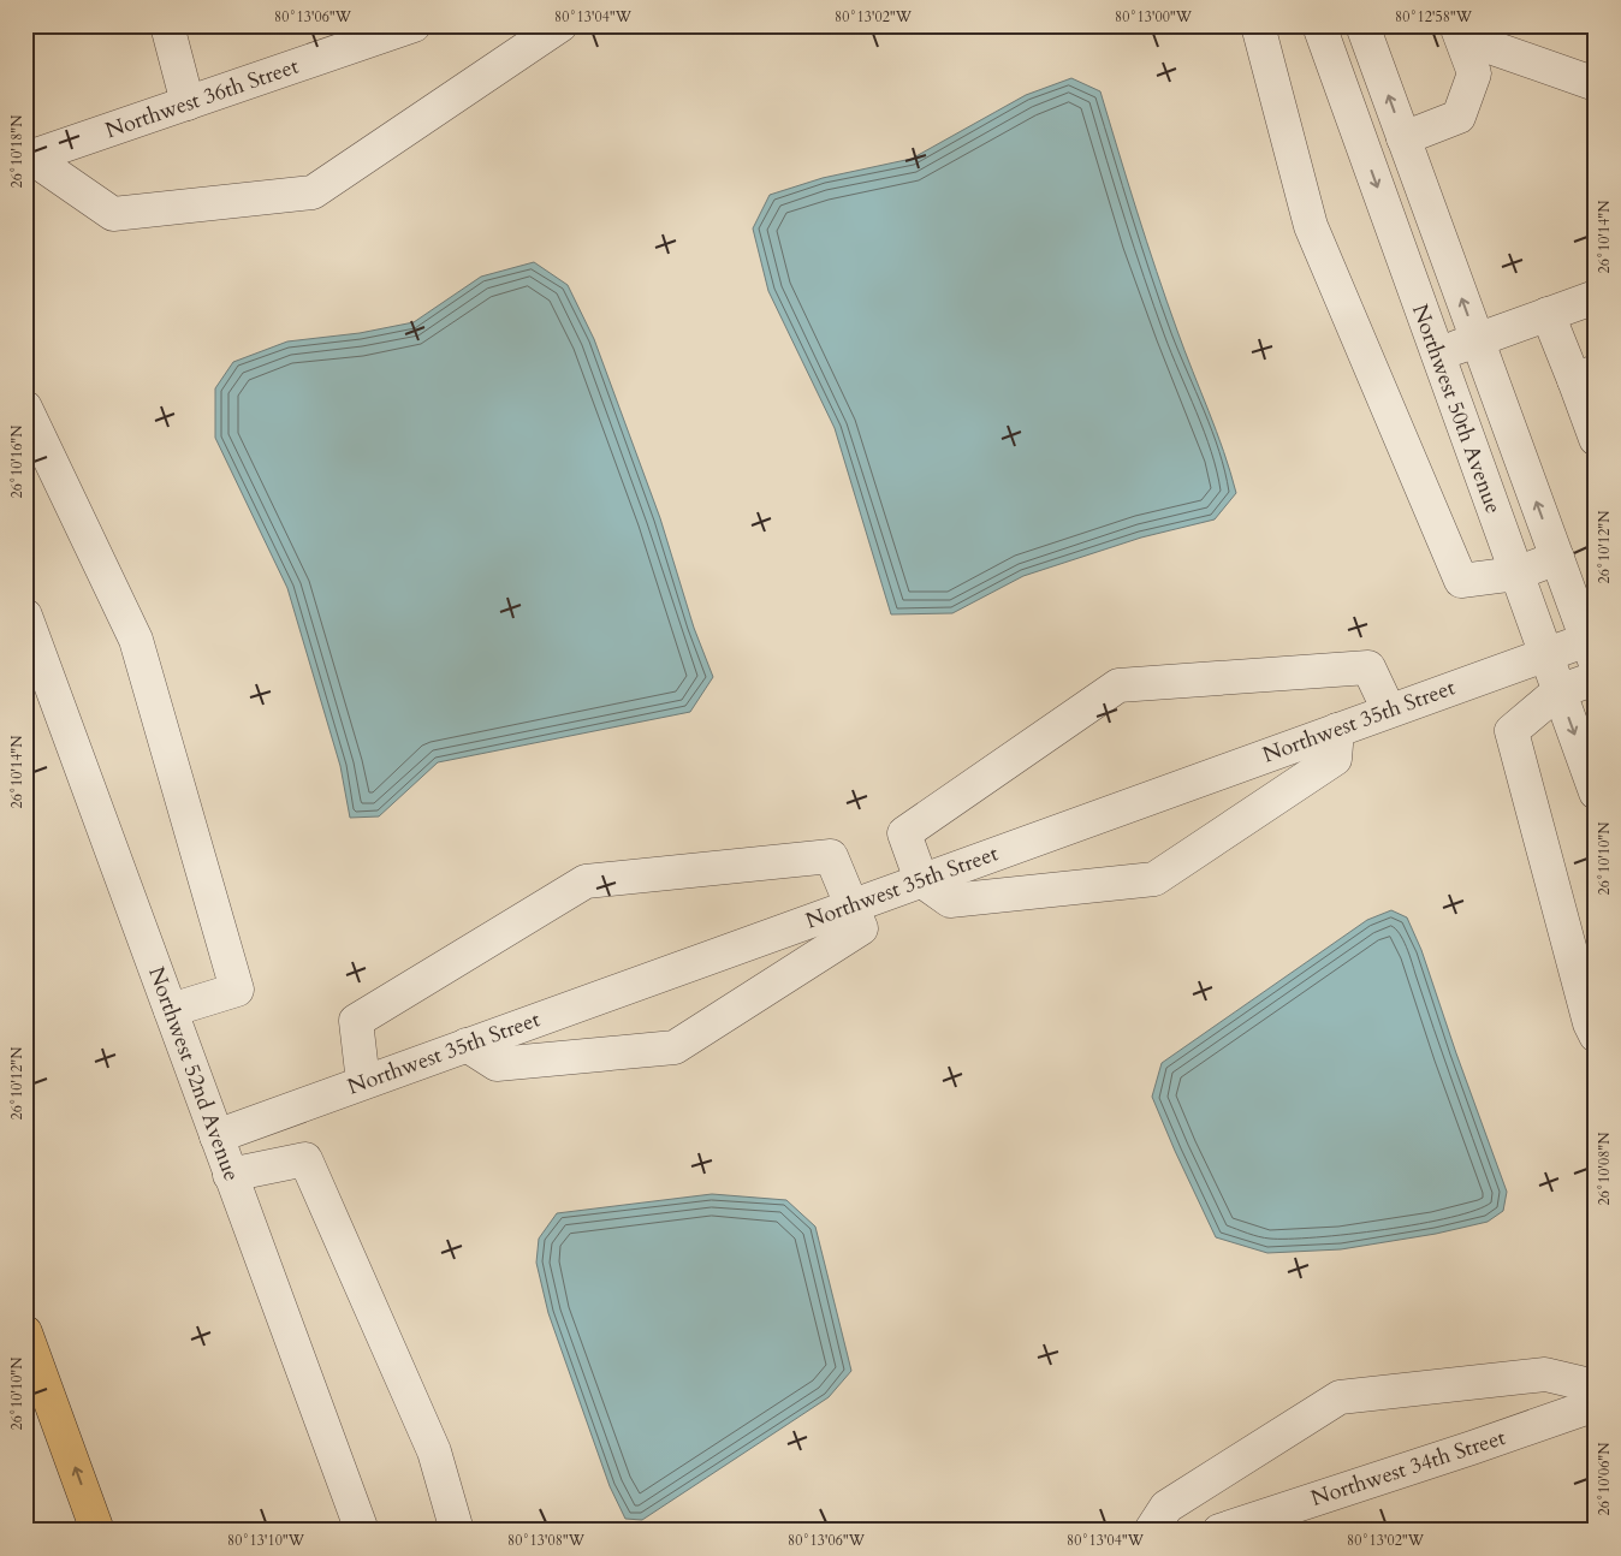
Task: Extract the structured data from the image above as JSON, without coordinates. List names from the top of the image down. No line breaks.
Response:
{"streets":{"street":["Northwest 36th Street","Northwest 50th Avenue","Northwest 35th Street","Northwest 52nd Avenue","Northwest 34th Street"]},"crossings":[["Northwest 50th Avenue","Northwest 35th Street"],["Northwest 35th Street","Northwest 52nd Avenue"]],"coordinates":["80°13'06\"W","80°13'04\"W","80°13'02\"W","80°13'00\"W","80°12'58\"W","26°10'18\"N","26°10'14\"N","26°10'16\"N","26°10'12\"N","26°10'10\"N","26°10'08\"N","26°10'06\"N","80°13'10\"W","80°13'08\"W"]}
